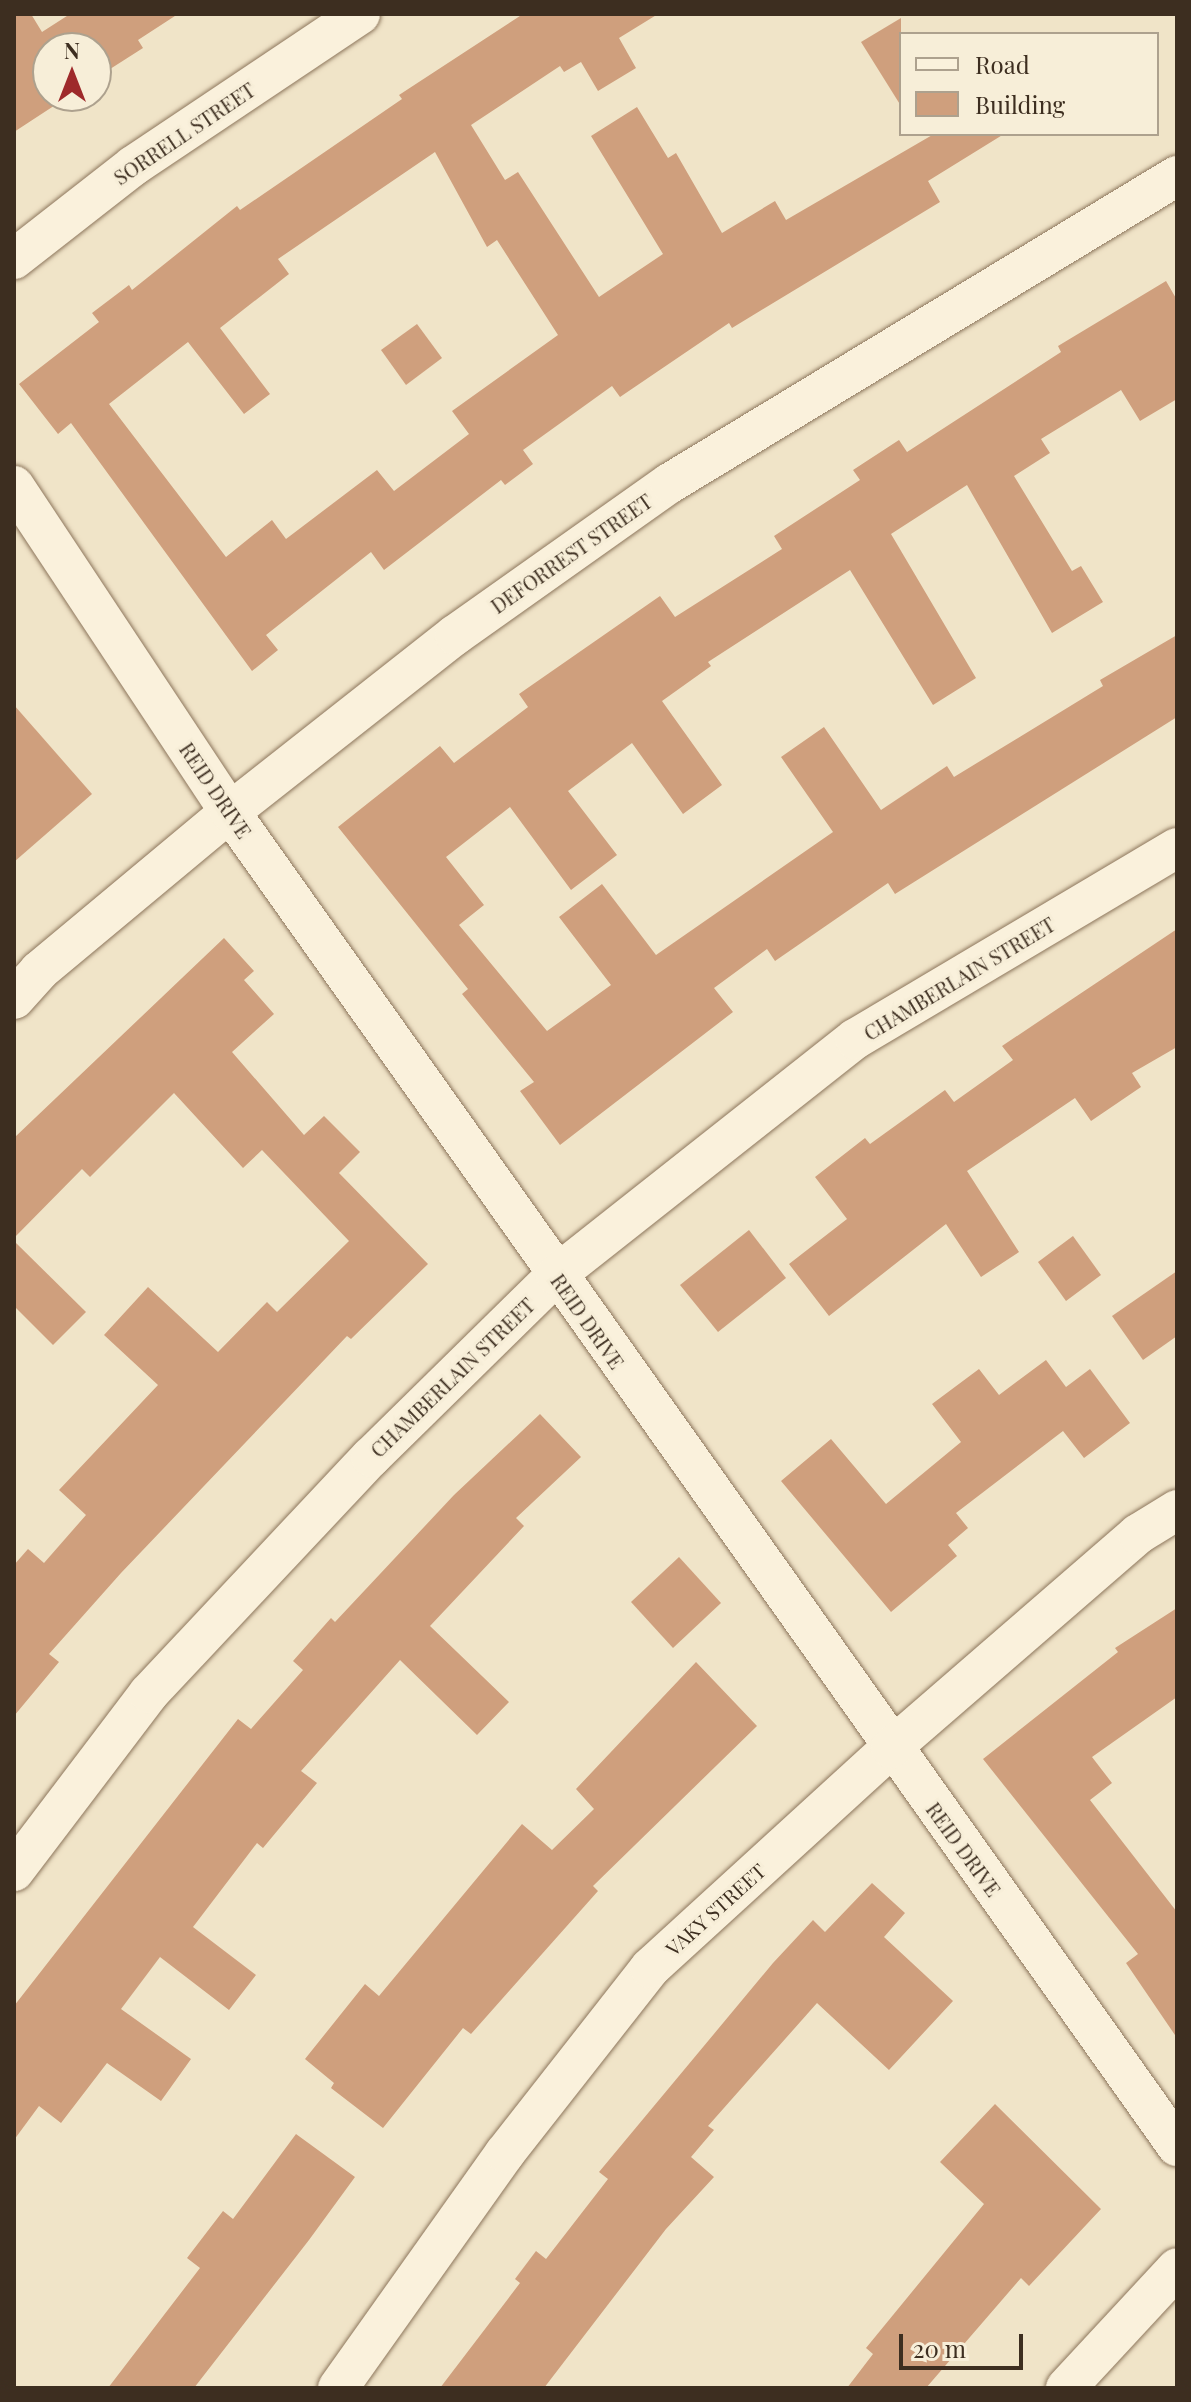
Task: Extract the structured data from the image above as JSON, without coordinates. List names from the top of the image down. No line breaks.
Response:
{"streets":{"street":["SORRELL STREET","DEFORREST STREET","REID DRIVE","CHAMBERLAIN STREET","VAKY STREET"]},"crossings":[["DEFORREST STREET","REID DRIVE"],["REID DRIVE","CHAMBERLAIN STREET"],["REID DRIVE","VAKY STREET"]],"legend":["Road","Building"],"scale_bar":"20 m","north":"top"}
